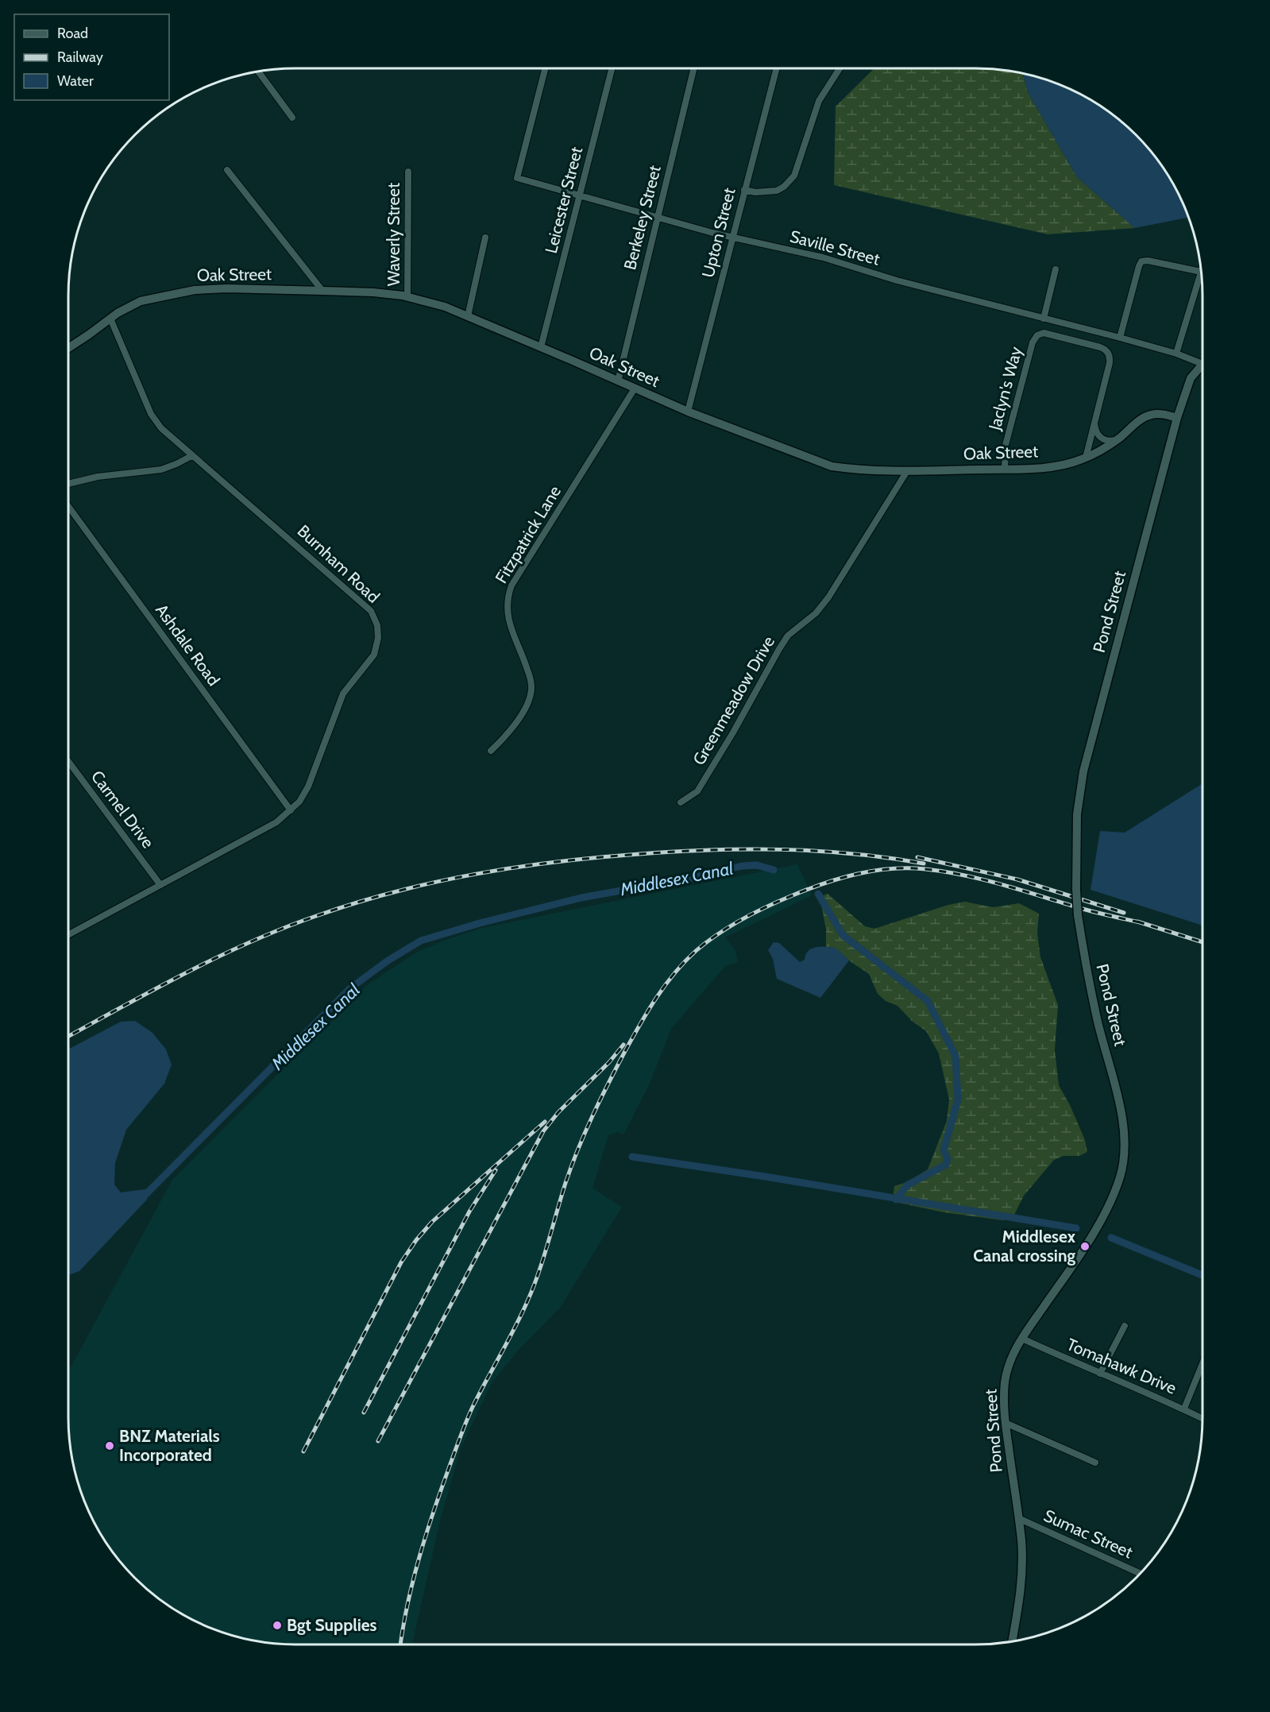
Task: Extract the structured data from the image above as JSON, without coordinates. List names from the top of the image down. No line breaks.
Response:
{"streets":{"street":["Leicester Street","Berkeley Street","Upton Street","Waverly Street","Saville Street","Oak Street","Jaclyn's Way","Fitzpatrick Lane","Burnham Road","Pond Street","Ashdale Road","Greenmeadow Drive","Carmel Drive","Tomahawk Drive","Sumac Street"]},"crossings":[["Leicester Street","Saville Street"],["Leicester Street","Oak Street"],["Berkeley Street","Saville Street"],["Berkeley Street","Oak Street"],["Upton Street","Saville Street"],["Upton Street","Oak Street"],["Waverly Street","Oak Street"],["Saville Street","Pond Street"],["Oak Street","Jaclyn's Way"],["Oak Street","Fitzpatrick Lane"],["Oak Street","Burnham Road"],["Oak Street","Pond Street"],["Oak Street","Greenmeadow Drive"],["Burnham Road","Ashdale Road"],["Burnham Road","Carmel Drive"],["Pond Street","Tomahawk Drive"],["Pond Street","Sumac Street"]],"water":["Middlesex Canal"],"places":["Middlesex Canal crossing","BNZ Materials Incorporated","Bgt Supplies"],"legend":["Road","Railway","Water"]}
